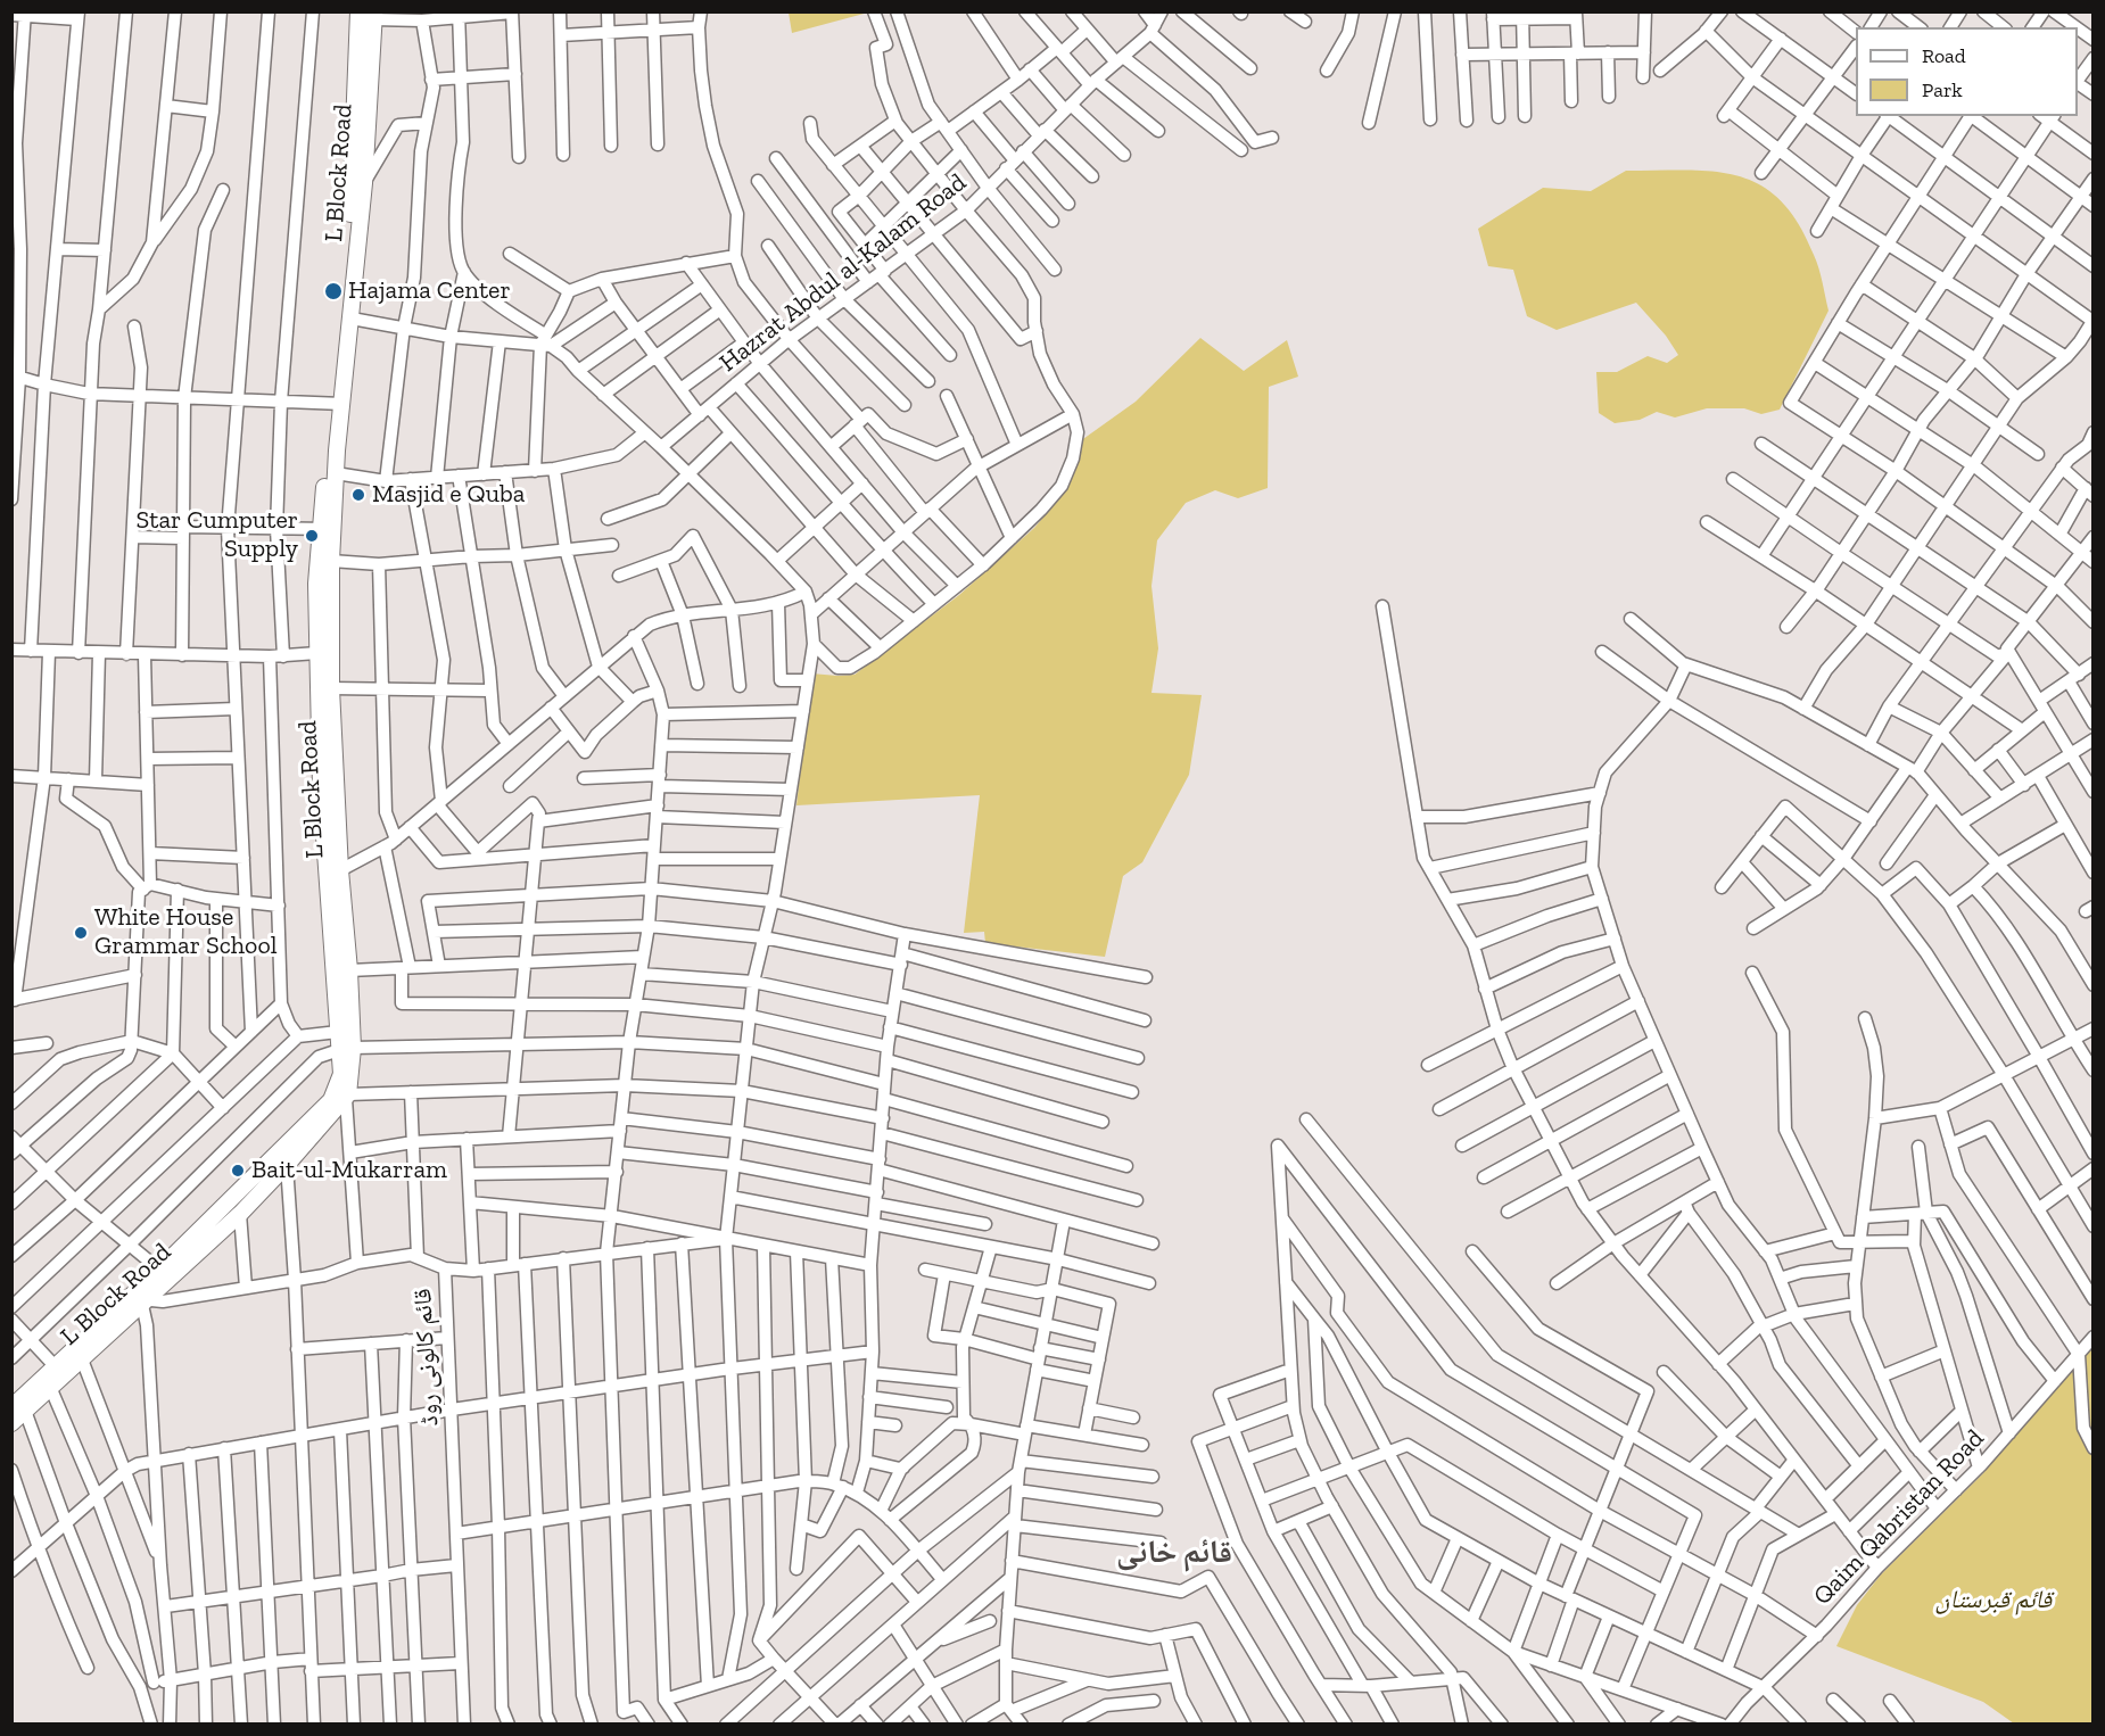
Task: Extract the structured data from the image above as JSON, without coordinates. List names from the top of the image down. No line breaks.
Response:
{"streets":{"main road":["L Block Road"],"street":["Hazrat Abdul al-Kalam Road","قائم کالونی روڈ","Qaim Qabristan Road"]},"crossings":[["L Block Road","قائم کالونی روڈ"]],"districts":["قائم خانى"],"parks":["قائم قبرستان"],"places":["Hajama Center","Masjid e Quba","Star Cumputer Supply","White House Grammar School","Bait-ul-Mukarram"],"legend":["Road","Park"]}
